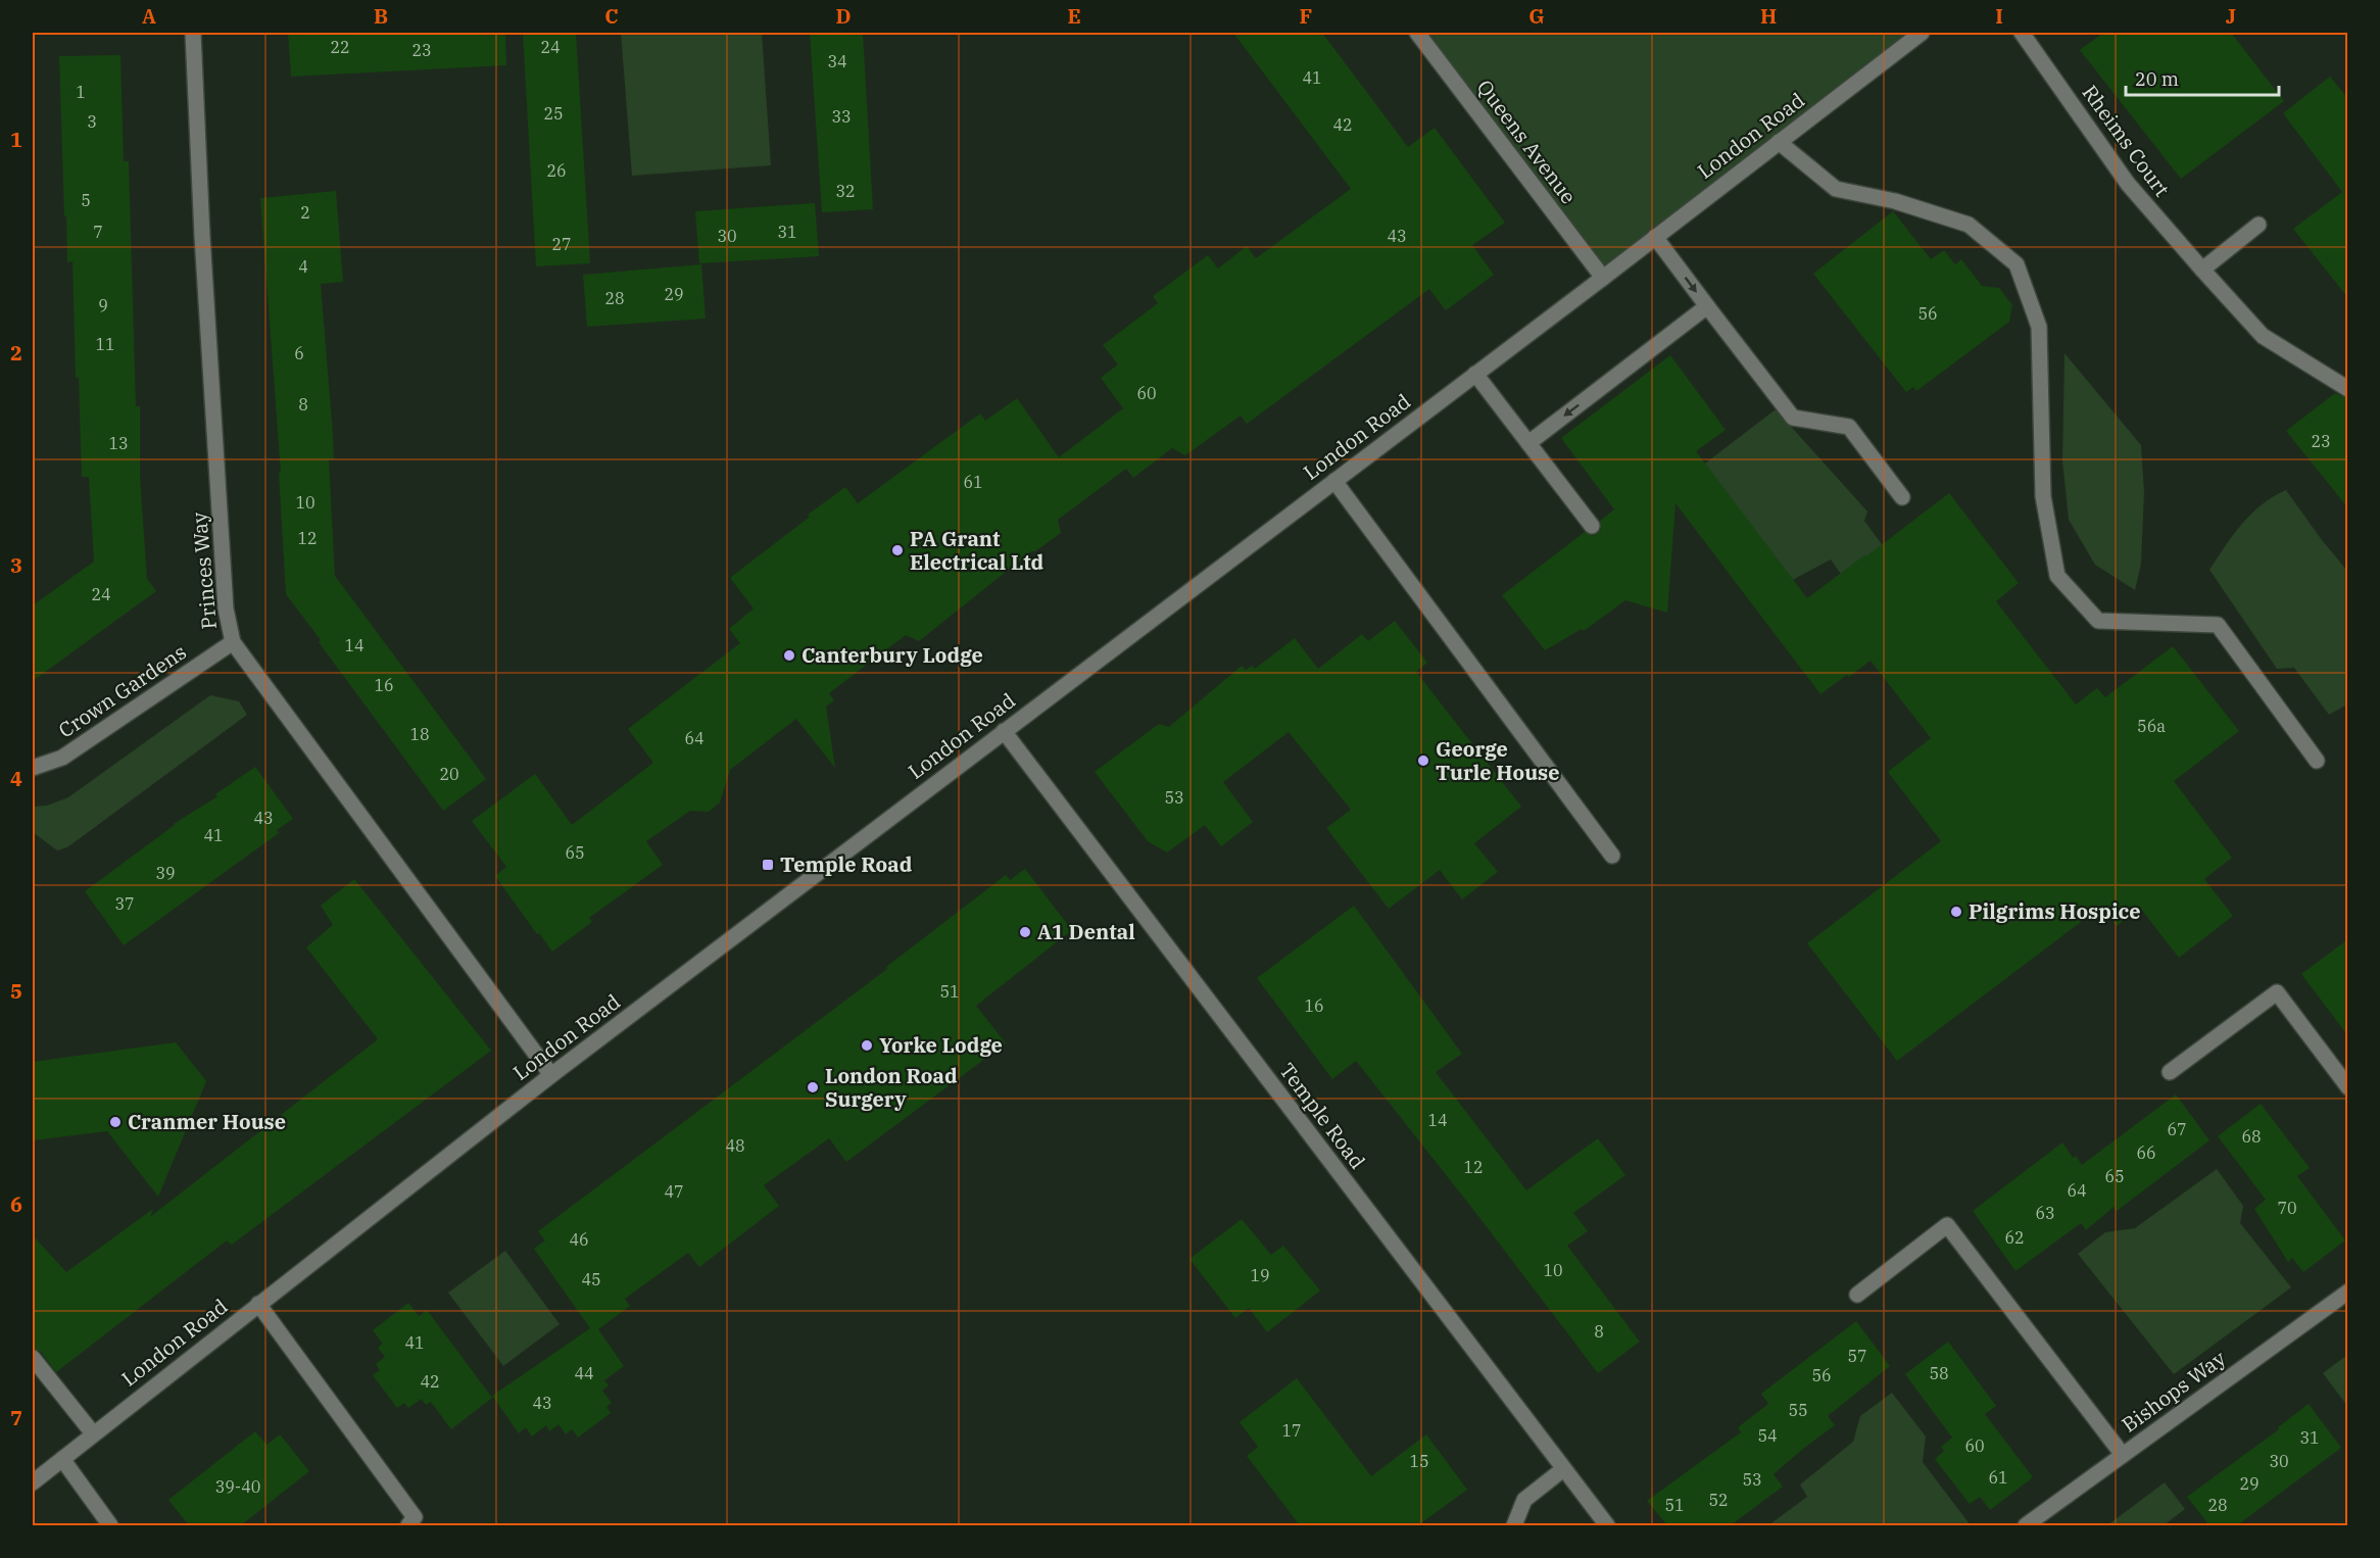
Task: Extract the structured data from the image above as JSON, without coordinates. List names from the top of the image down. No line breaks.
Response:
{"streets":{"street":["London Road","Rheims Court","Queens Avenue","Princes Way","Crown Gardens","Temple Road","Bishops Way"]},"crossings":[["London Road","Queens Avenue"],["London Road","Princes Way"],["London Road","Temple Road"],["Princes Way","Crown Gardens"]],"places":{"other":["PA Grant Electrical Ltd","Canterbury Lodge","George Turle House","Pilgrims Hospice","A1 Dental","Yorke Lodge","London Road Surgery","Cranmer House"],"transit":["Temple Road"]},"house_numbers":["22","24","23","34","41","1","25","33","3","42","26","32","5","2","7","31","30","43","27","4","29","28","9","56","11","6","60","8","23","13","61","10","12","24","14","16","56a","18","64","20","53","43","41","65","39","37","51","16","14","67","68","48","66","12","65","64","47","70","63","62","46","10","19","45","8","41","57","44","58","56","42","43","55","17","54","31","60","15","30","61","53","29","39-40","52","51","28"],"scale_bar":"20 m","grid":{"columns":["A","B","C","D","E","F","G","H","I","J"],"rows":["1","2","3","4","5","6","7"]}}
